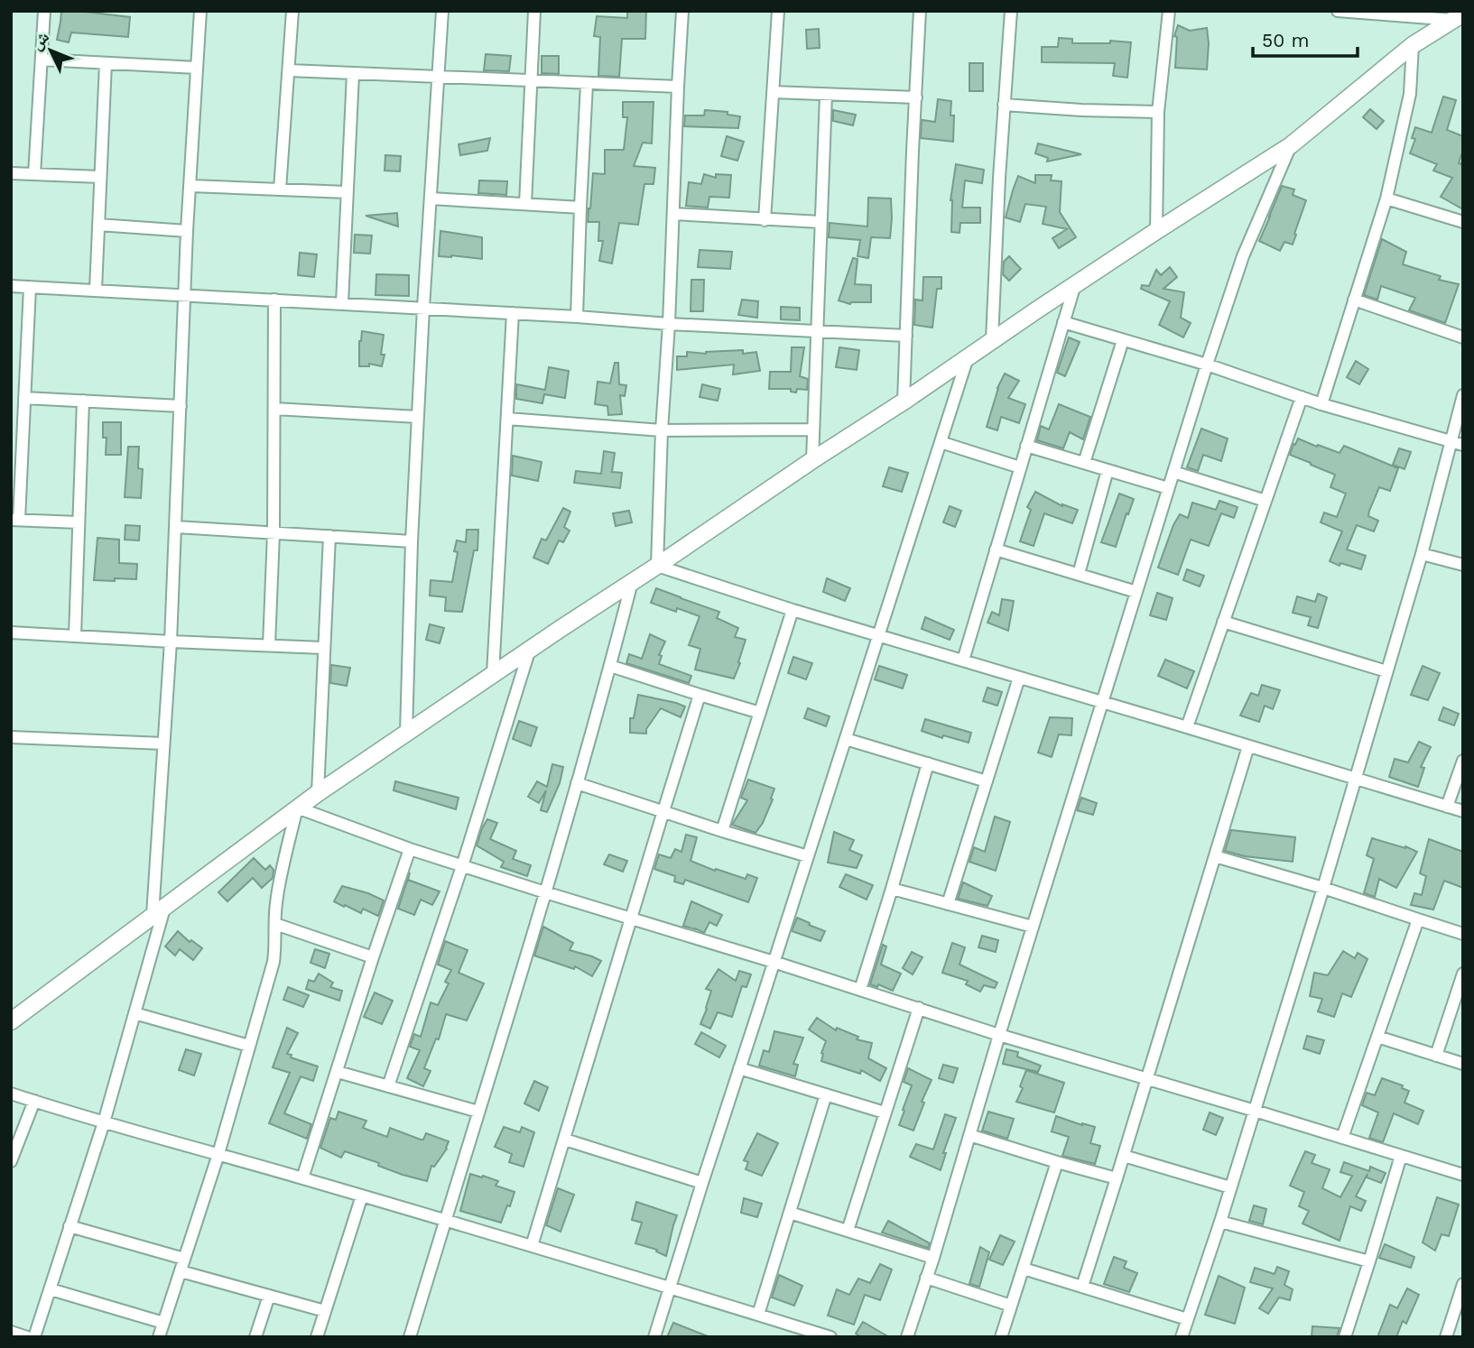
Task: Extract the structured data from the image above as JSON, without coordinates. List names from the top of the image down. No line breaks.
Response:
{"scale_bar":"50 m","north":"top left"}
